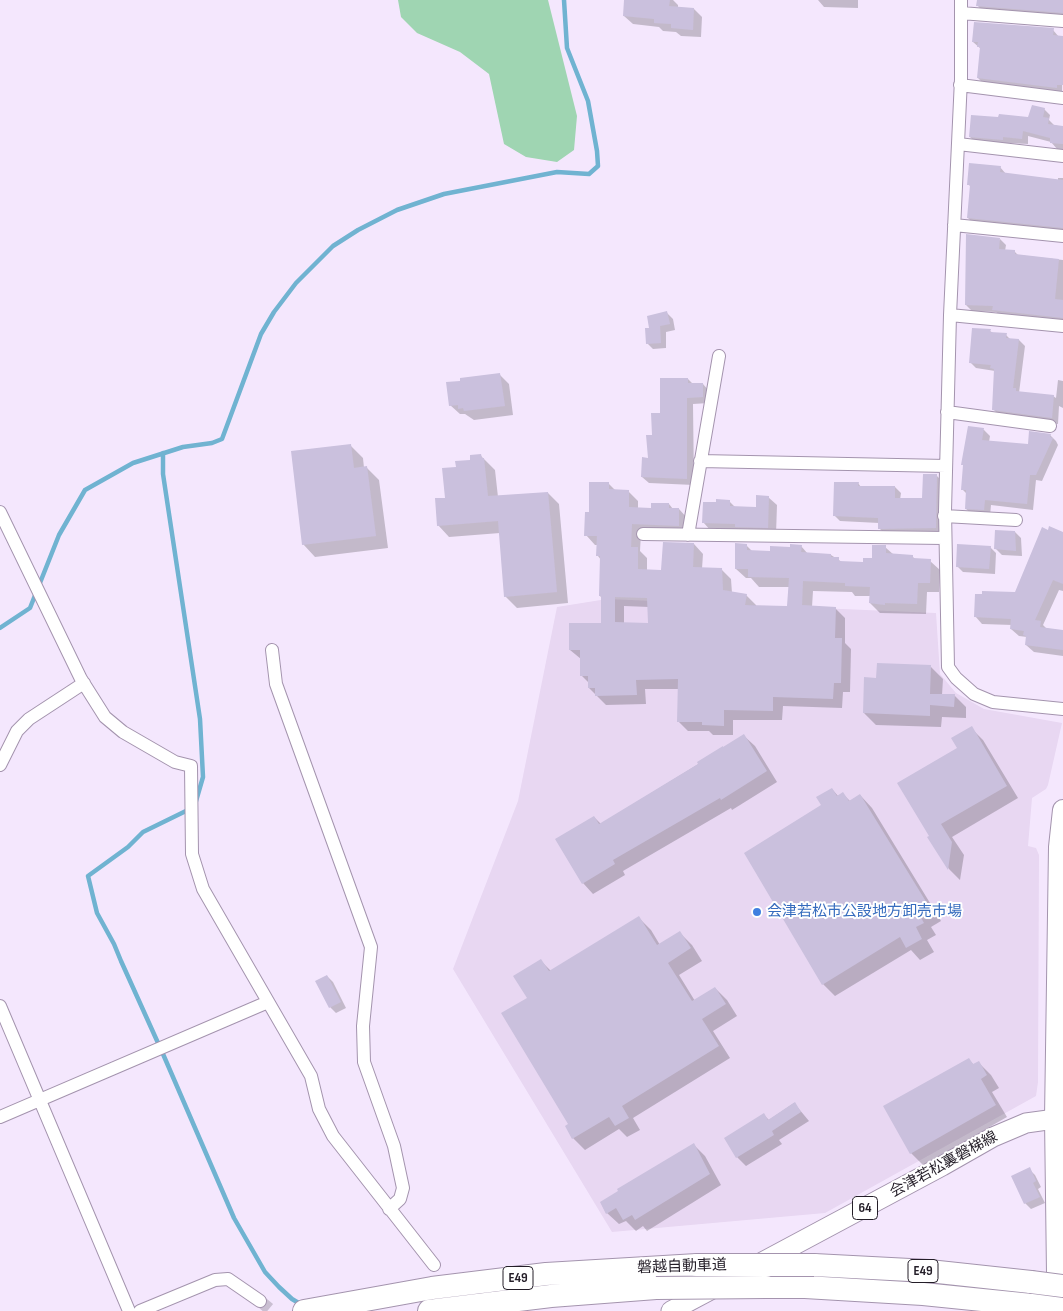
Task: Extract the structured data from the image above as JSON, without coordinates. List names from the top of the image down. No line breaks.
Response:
{"streets":{"highway":["磐越自動車道","E49"],"main road":["会津若松裏磐梯線","64"]},"places":["会津若松市公設地方卸売市場"]}
